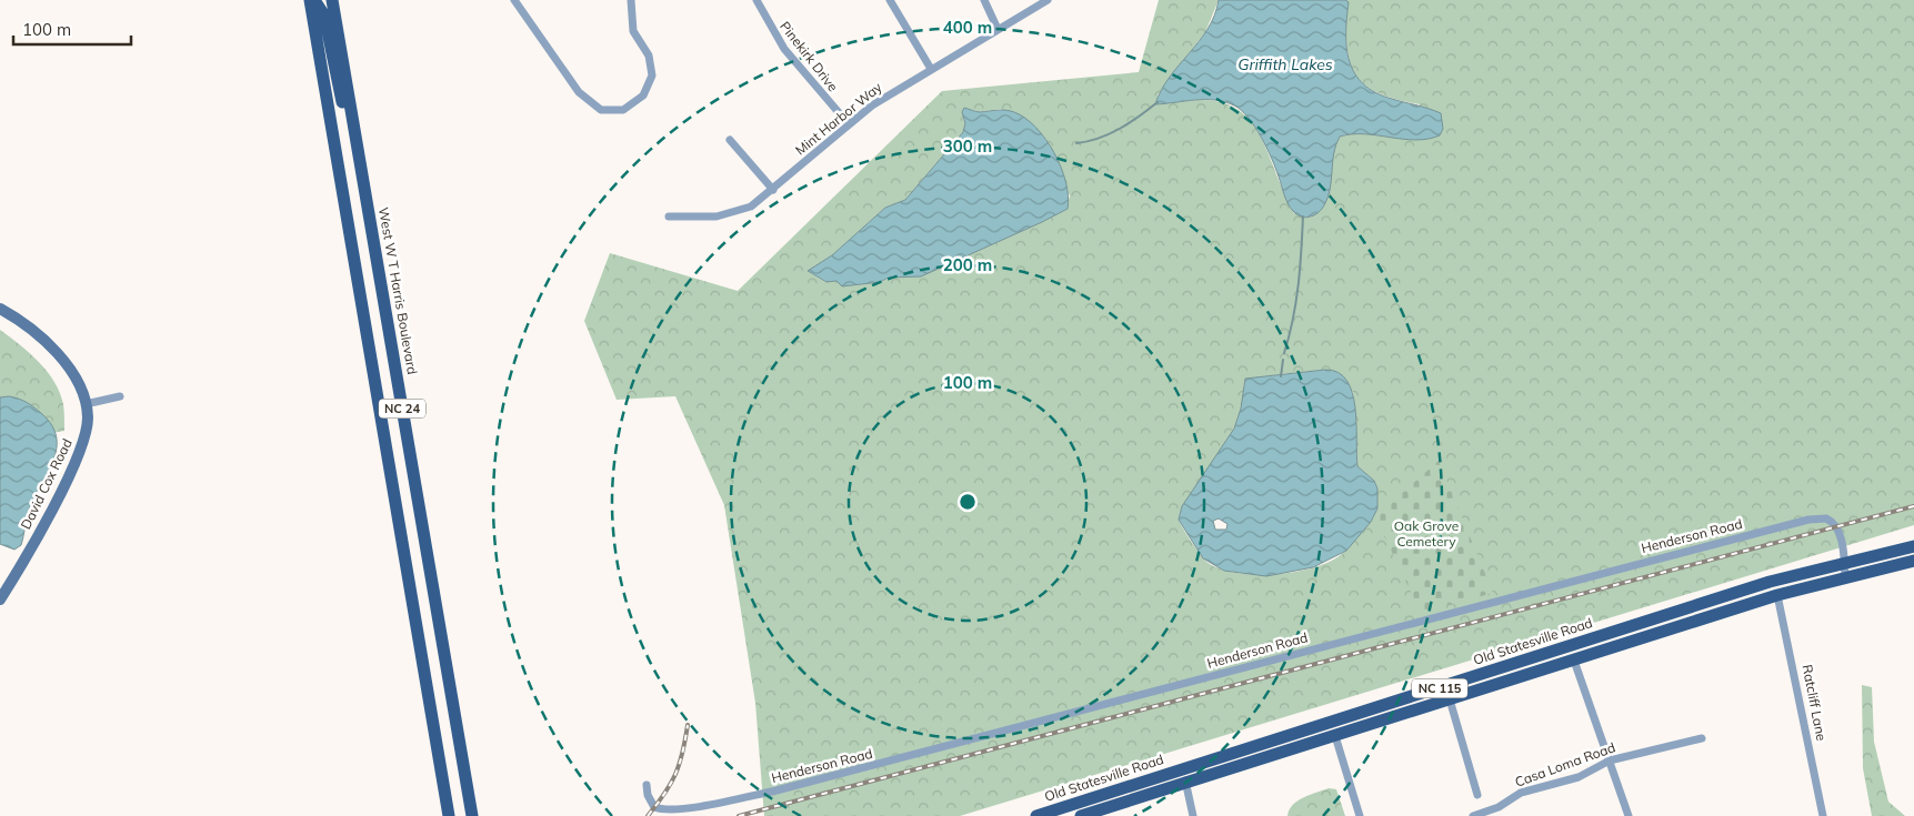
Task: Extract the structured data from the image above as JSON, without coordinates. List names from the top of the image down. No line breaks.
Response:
{"streets":{"main road":["West W T Harris Boulevard","NC 24","David Cox Road","Old Statesville Road","NC 115"],"street":["Pinekirk Drive","Mint Harbor Way","Henderson Road","Ratcliff Lane","Casa Loma Road"]},"crossings":[["Pinekirk Drive","Mint Harbor Way"],["Henderson Road","Old Statesville Road"],["Old Statesville Road","Ratcliff Lane"]],"water":["Griffith Lakes"],"parks":["Oak Grove Cemetery"],"scale_bar":"100 m","rings":["400 m","300 m","200 m","100 m"]}
